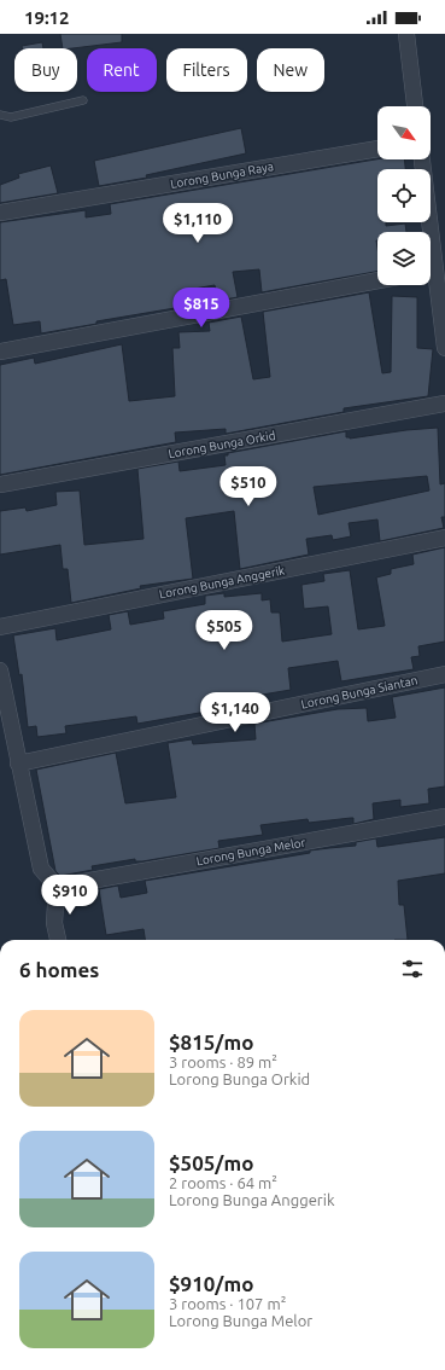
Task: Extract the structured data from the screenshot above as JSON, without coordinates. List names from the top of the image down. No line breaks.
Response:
{"streets":{"street":["Lorong Bunga Raya","Lorong Bunga Orkid","Lorong Bunga Anggerik","Lorong Bunga Siantan","Lorong Bunga Melor"]},"north":"bottom right","page":{"status":"19:12","chip":["Buy","Rent","Filters","New"],"price":["$1,110","$815","$510","$505","$1,140","$910"],"heading":"6 homes","list":[{"name":"$815/mo","note":"3 rooms · 89 m² · Lorong Bunga Orkid"},{"name":"$505/mo","note":"2 rooms · 64 m² · Lorong Bunga Anggerik"},{"name":"$910/mo","note":"3 rooms · 107 m² · Lorong Bunga Melor"}]}}
